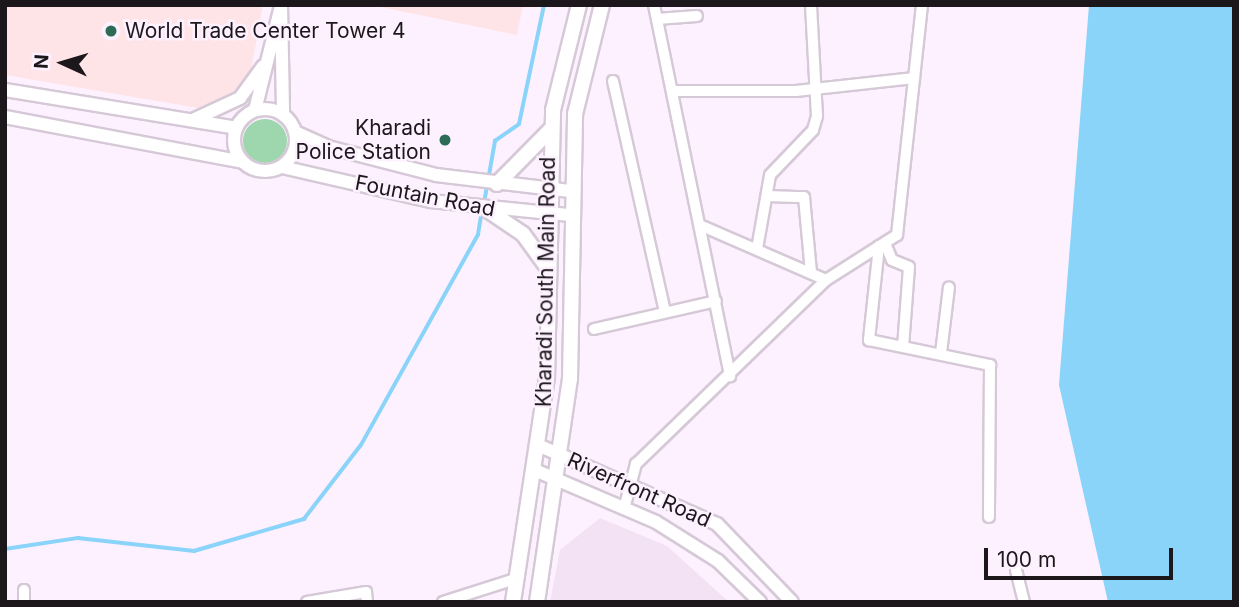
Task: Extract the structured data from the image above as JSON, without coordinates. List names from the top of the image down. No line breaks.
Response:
{"streets":{"main road":["Kharadi South Main Road"],"street":["Fountain Road","Riverfront Road"]},"crossings":[["Fountain Road","Kharadi South Main Road"],["Kharadi South Main Road","Riverfront Road"]],"places":["World Trade Center Tower 4","Kharadi Police Station"],"scale_bar":"100 m","north":"left"}
